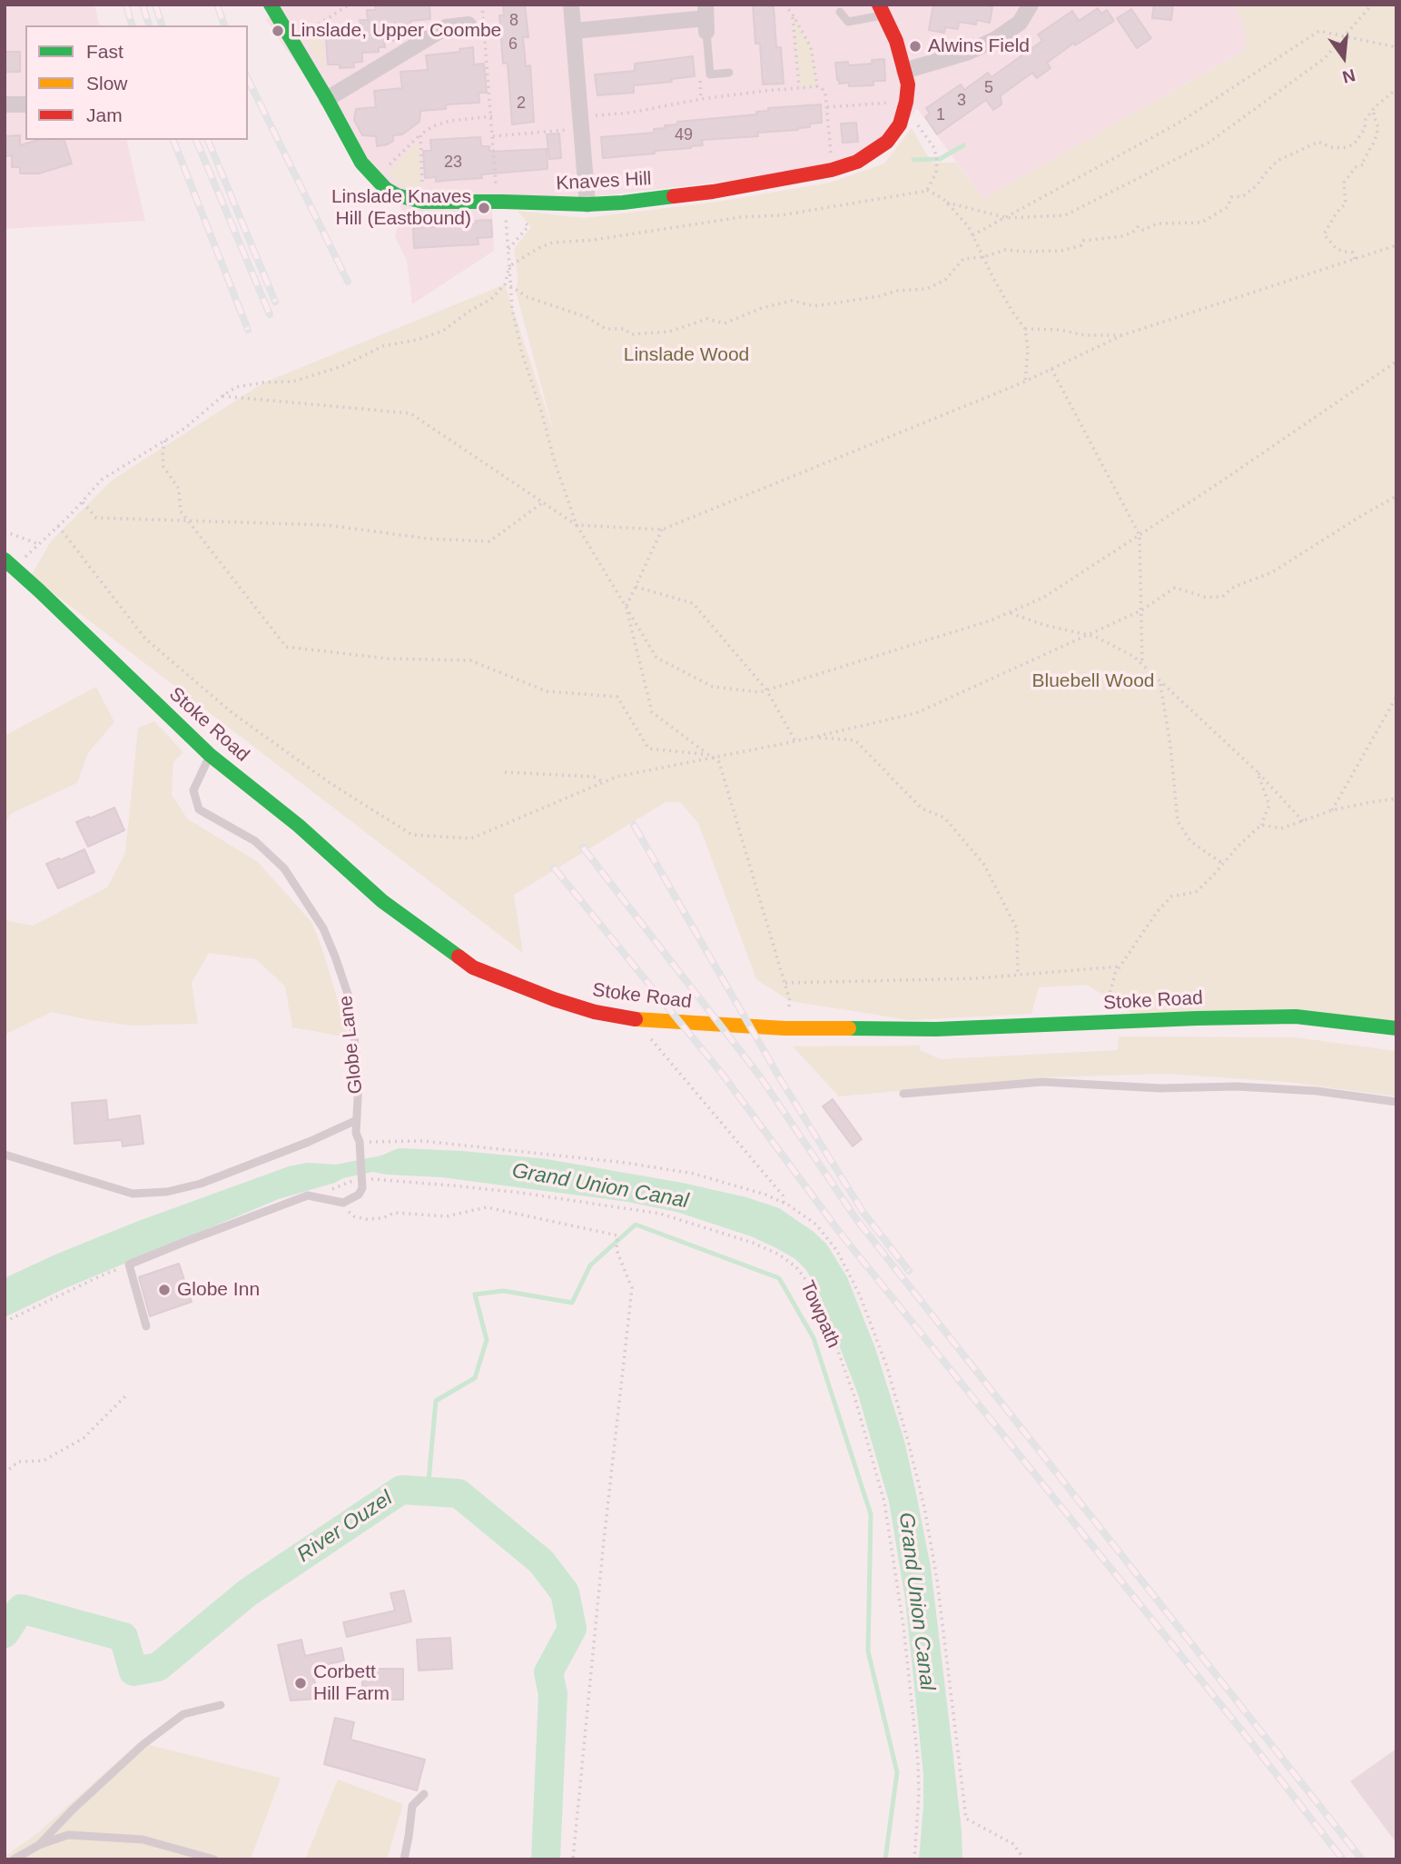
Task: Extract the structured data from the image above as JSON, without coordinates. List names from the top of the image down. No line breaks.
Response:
{"streets":{"street":["Knaves Hill","Stoke Road"],"lane":["Globe Lane"],"path":["Towpath"]},"crossings":[["Stoke Road","Globe Lane"]],"water":["Grand Union Canal","River Ouzel"],"parks":["Linslade Wood","Bluebell Wood"],"places":["Linslade, Upper Coombe","Alwins Field","Linslade Knaves Hill (Eastbound)","Globe Inn","Corbett Hill Farm"],"house_numbers":["8","6","5","3","2","1","49","23"],"legend":["Fast","Slow","Jam"],"north":"bottom"}
